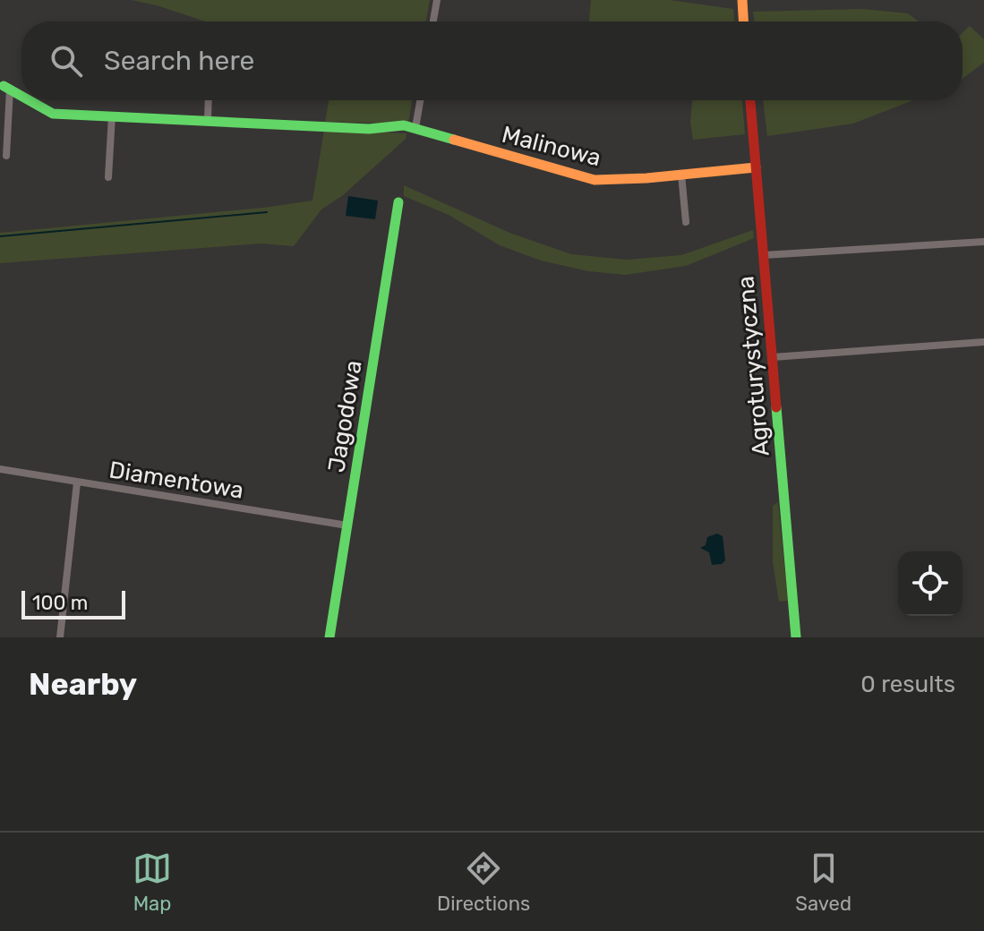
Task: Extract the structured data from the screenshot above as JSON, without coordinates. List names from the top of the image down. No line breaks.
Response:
{"streets":{"street":["Malinowa","Agroturystyczna","Jagodowa","Diamentowa"]},"crossings":[["Malinowa","Agroturystyczna"],["Jagodowa","Diamentowa"]],"scale_bar":"100 m","page":{"search":"Search here","scale":"100 m","heading":["Nearby","0 results"],"nav":["Map","Directions","Saved"]}}
